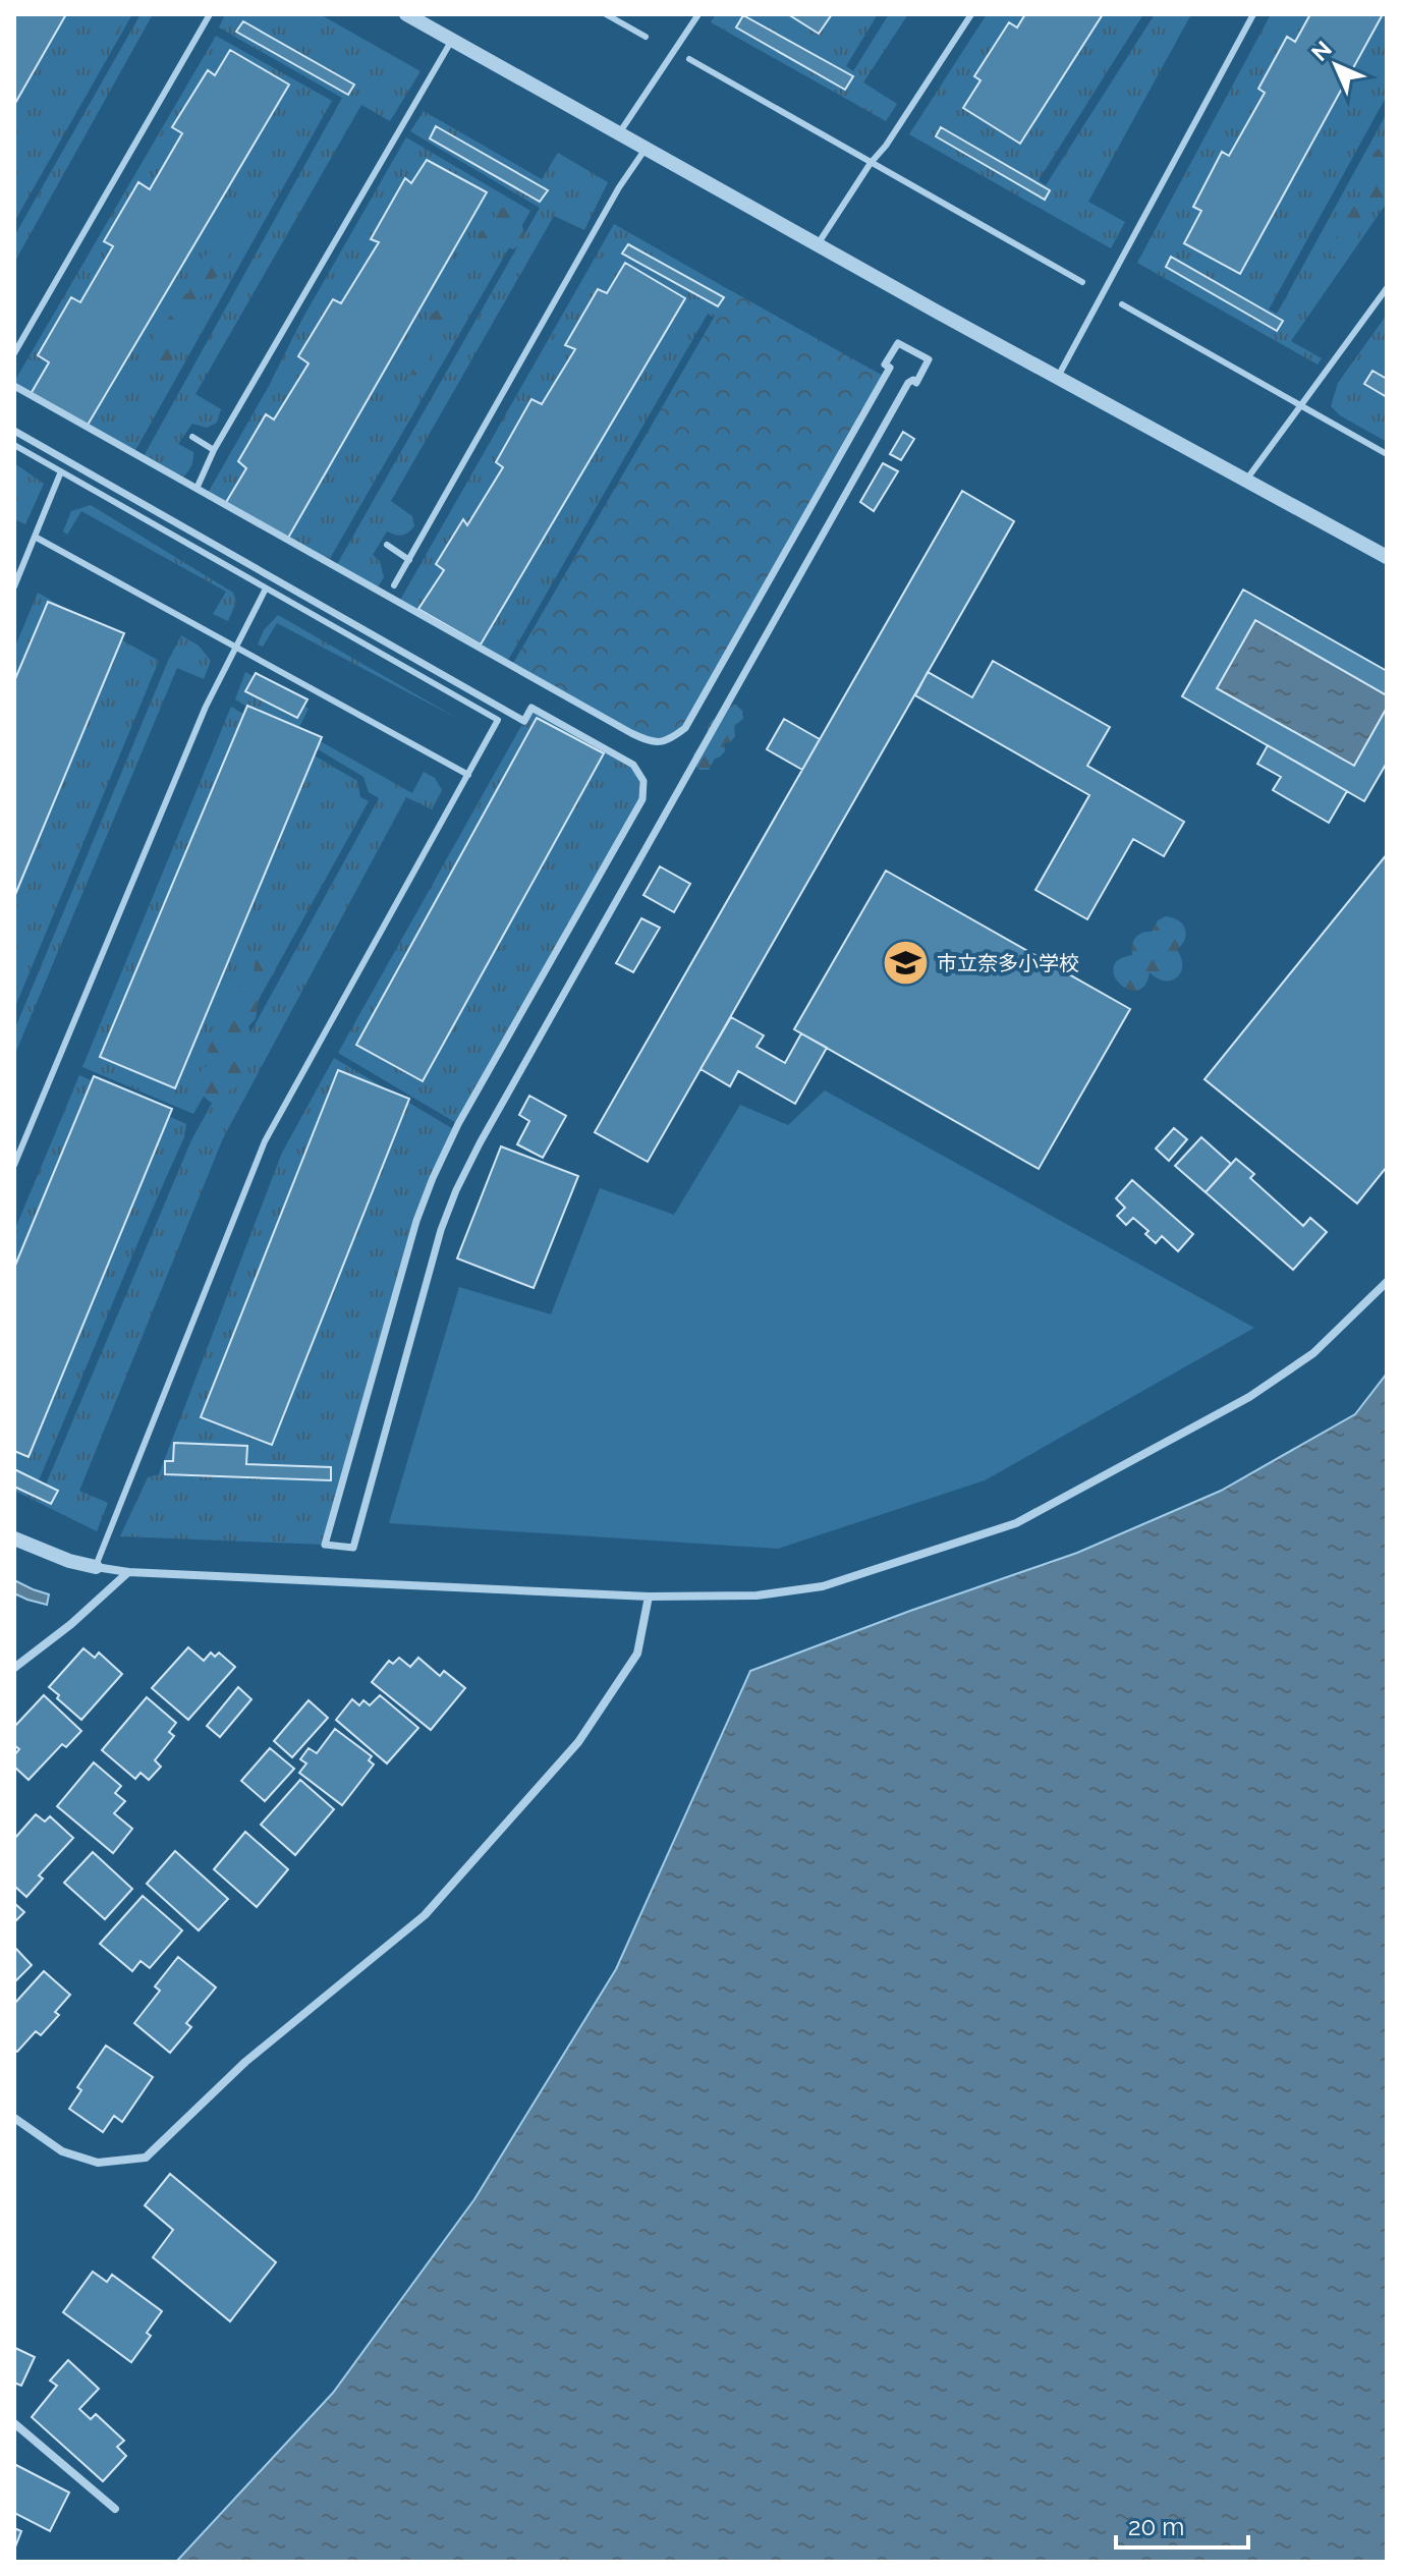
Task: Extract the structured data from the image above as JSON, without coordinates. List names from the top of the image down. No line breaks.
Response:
{"places":{"school or university":["市立奈多小学校"]},"scale_bar":"20 m","north":"top left"}
